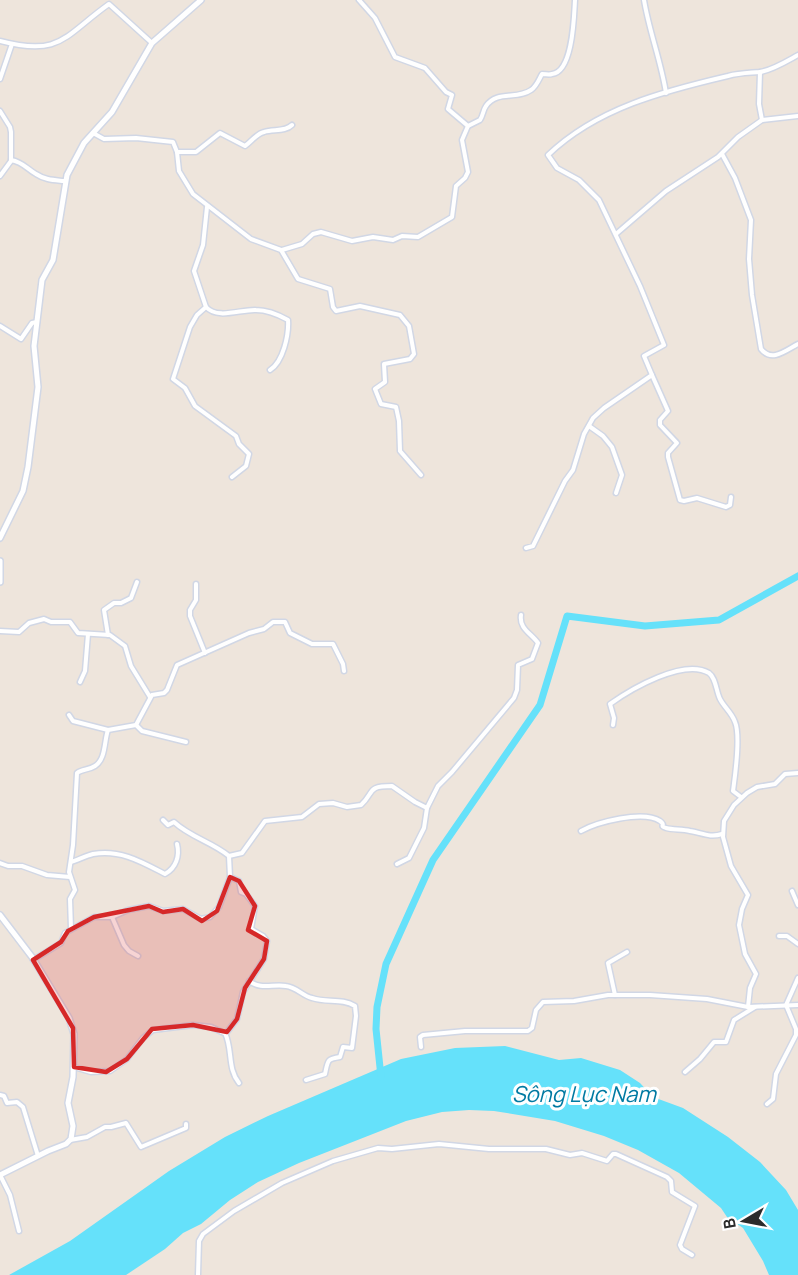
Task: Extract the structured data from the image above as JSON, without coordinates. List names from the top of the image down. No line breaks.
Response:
{"water":["Sông Lục Nam"],"north":"left"}
